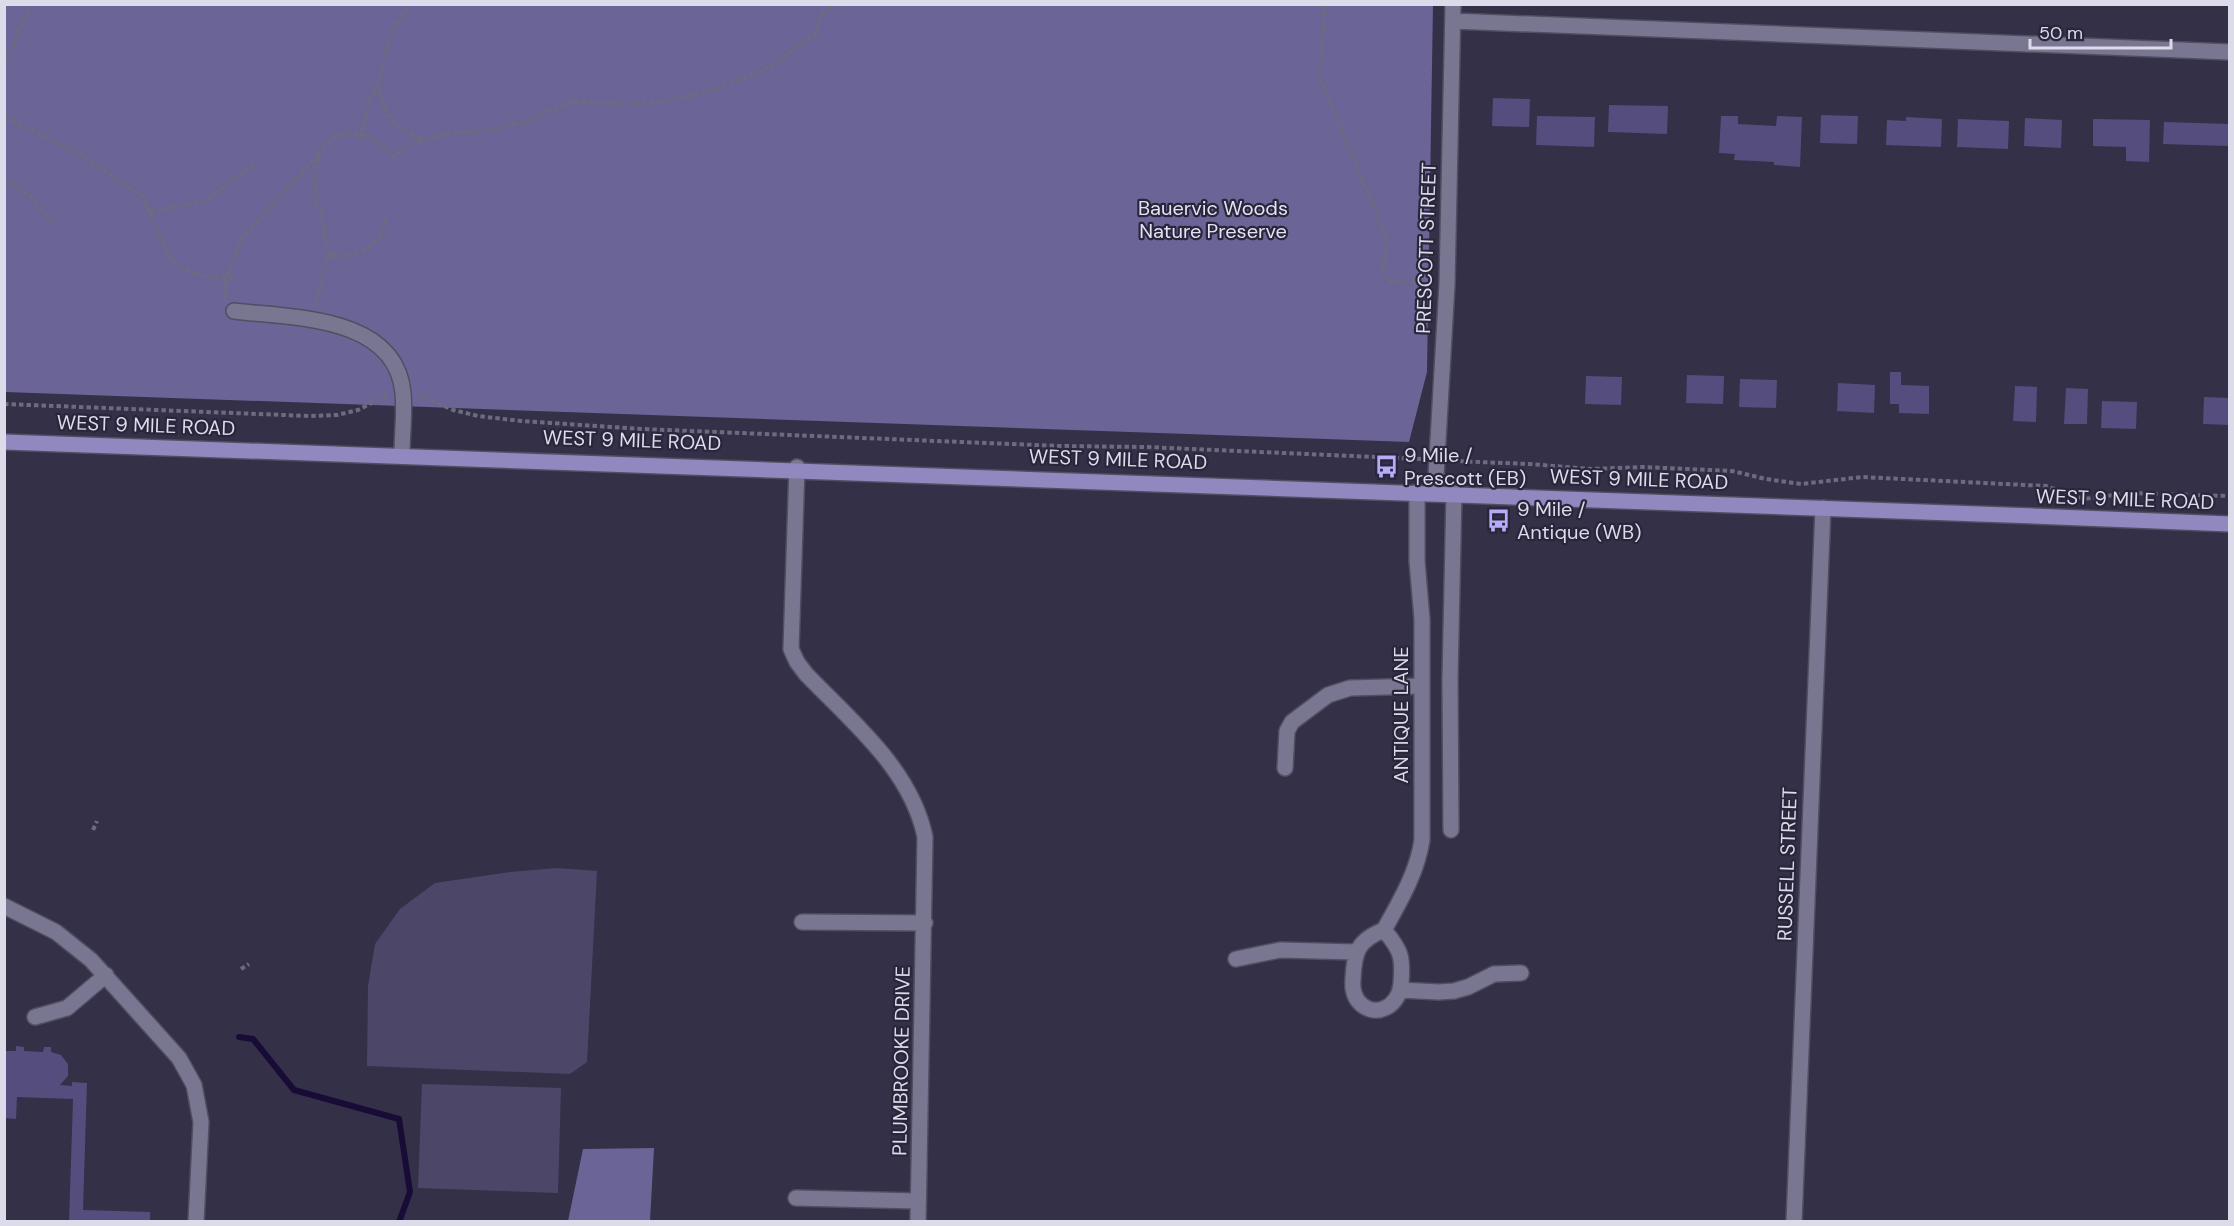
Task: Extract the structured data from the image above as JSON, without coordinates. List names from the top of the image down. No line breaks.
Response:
{"streets":{"main road":["WEST 9 MILE ROAD"],"street":["PRESCOTT STREET","ANTIQUE LANE","RUSSELL STREET","PLUMBROOKE DRIVE"]},"crossings":[["PRESCOTT STREET","WEST 9 MILE ROAD"],["WEST 9 MILE ROAD","ANTIQUE LANE"],["WEST 9 MILE ROAD","RUSSELL STREET"],["WEST 9 MILE ROAD","PLUMBROOKE DRIVE"]],"parks":["Bauervic Woods Nature Preserve"],"places":{"bus stop":["9 Mile / Prescott (EB)","9 Mile / Antique (WB)"]},"scale_bar":"50 m"}
